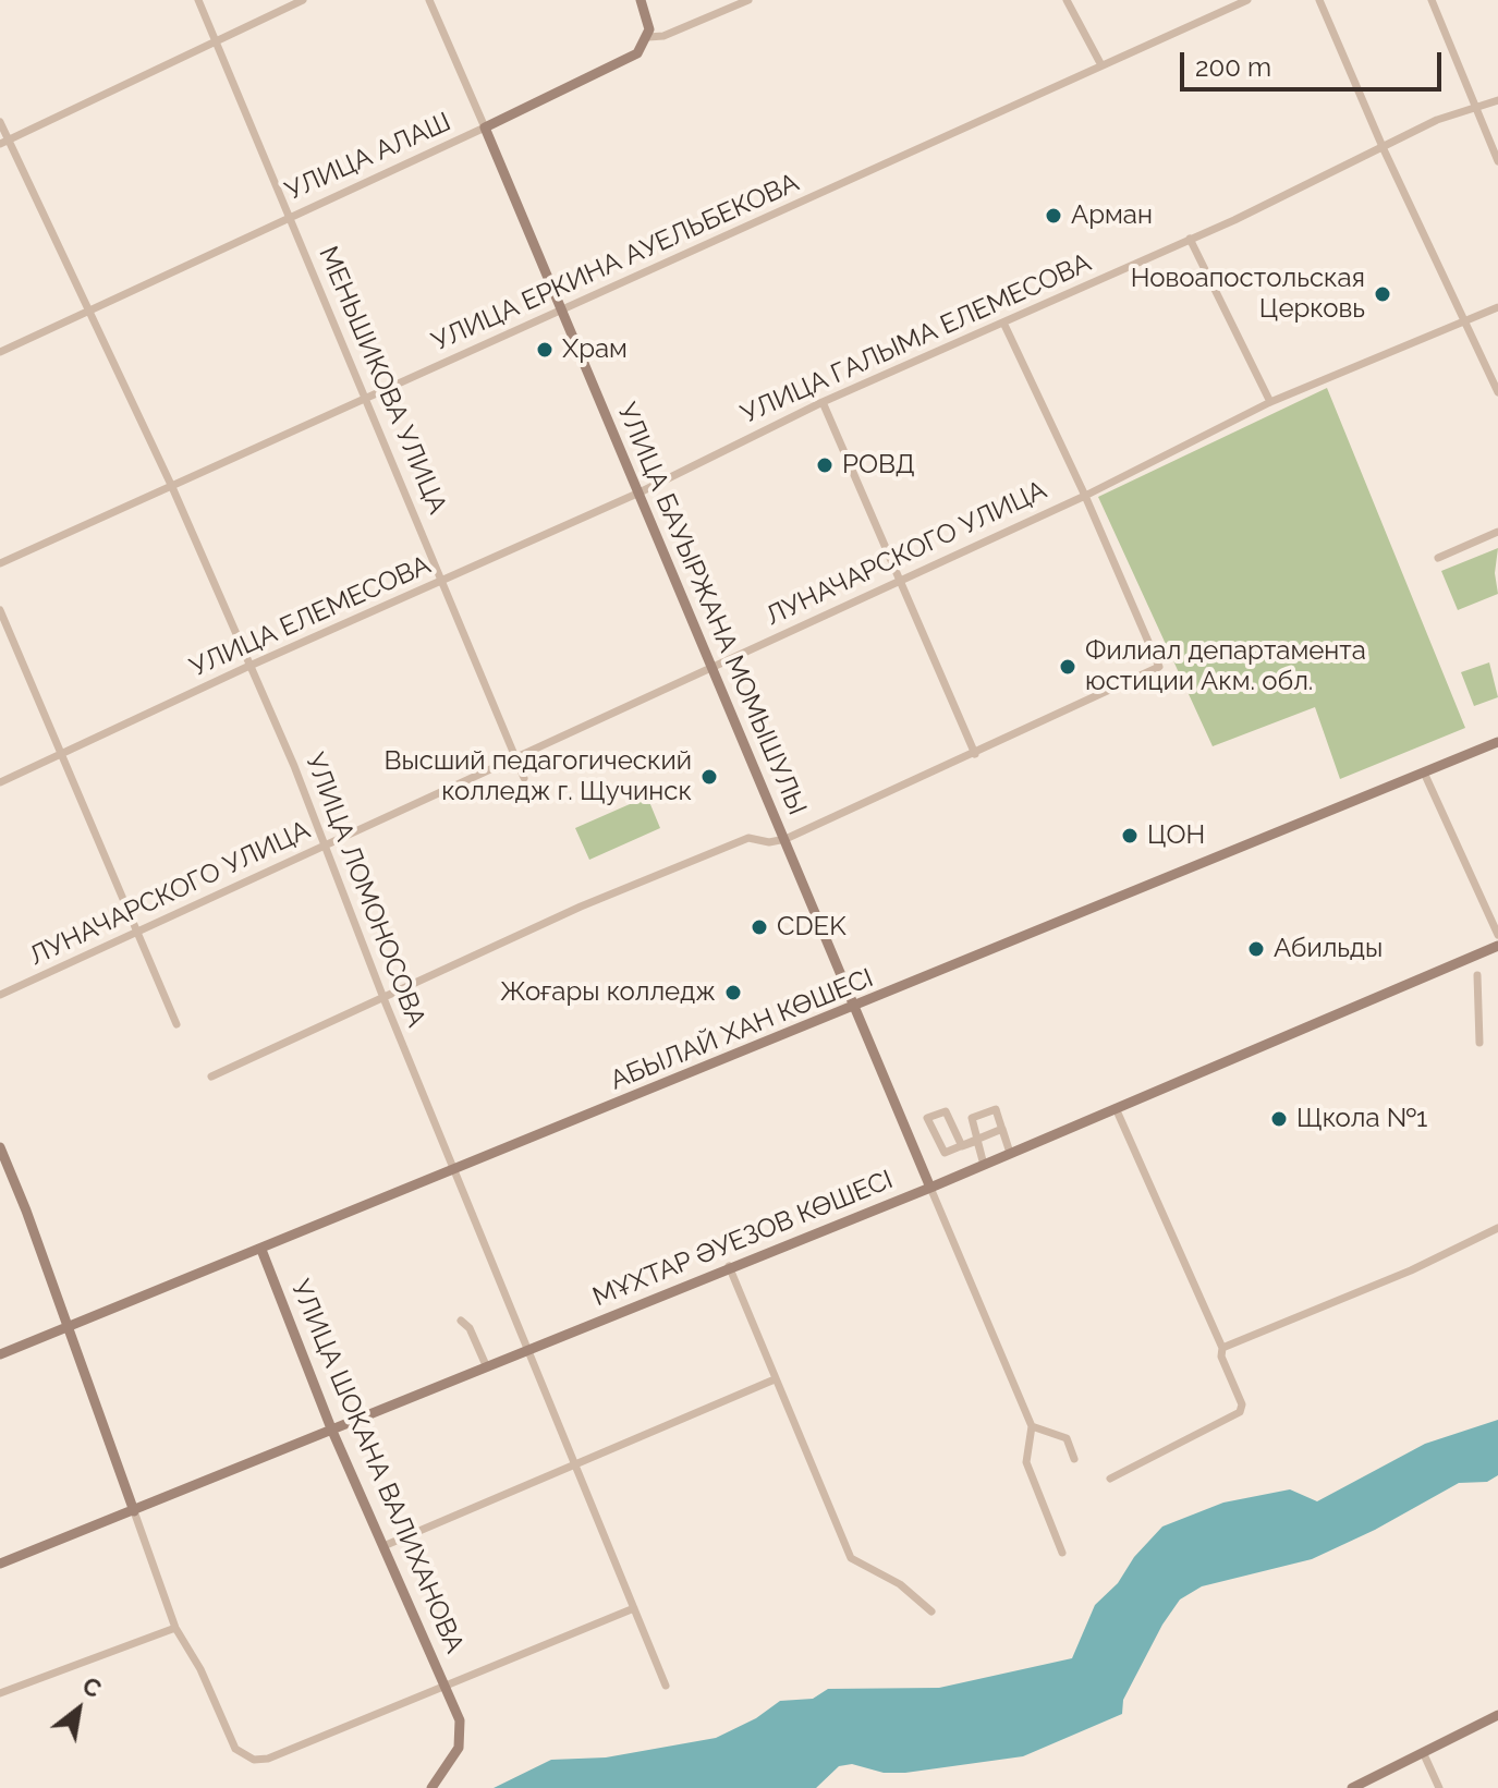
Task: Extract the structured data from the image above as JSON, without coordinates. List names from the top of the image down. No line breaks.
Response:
{"streets":{"street":["УЛИЦА АЛАШ","УЛИЦА ЕРКИНА АУЕЛЬБЕКОВА","УЛИЦА ГАЛЫМА ЕЛЕМЕСОВА","МЕНЬШИКОВА УЛИЦА","ЛУНАЧАРСКОГО УЛИЦА","УЛИЦА БАУЫРЖАНА МОМЫШУЛЫ","УЛИЦА ЕЛЕМЕСОВА","УЛИЦА ЛОМОНОСОВА","АБЫЛАЙ ХАН КӨШЕСІ","МҰХТАР ӘУЕЗОВ КӨШЕСІ","УЛИЦА ШОКАНА ВАЛИХАНОВА"]},"crossings":[["УЛИЦА АЛАШ","МЕНЬШИКОВА УЛИЦА"],["УЛИЦА АЛАШ","УЛИЦА БАУЫРЖАНА МОМЫШУЛЫ"],["УЛИЦА АЛАШ","УЛИЦА ЛОМОНОСОВА"],["УЛИЦА ЕРКИНА АУЕЛЬБЕКОВА","МЕНЬШИКОВА УЛИЦА"],["УЛИЦА ЕРКИНА АУЕЛЬБЕКОВА","УЛИЦА БАУЫРЖАНА МОМЫШУЛЫ"],["УЛИЦА ЕРКИНА АУЕЛЬБЕКОВА","УЛИЦА ЛОМОНОСОВА"],["УЛИЦА ГАЛЫМА ЕЛЕМЕСОВА","УЛИЦА БАУЫРЖАНА МОМЫШУЛЫ"],["УЛИЦА ГАЛЫМА ЕЛЕМЕСОВА","УЛИЦА ЕЛЕМЕСОВА"],["МЕНЬШИКОВА УЛИЦА","ЛУНАЧАРСКОГО УЛИЦА"],["МЕНЬШИКОВА УЛИЦА","УЛИЦА ЕЛЕМЕСОВА"],["ЛУНАЧАРСКОГО УЛИЦА","УЛИЦА БАУЫРЖАНА МОМЫШУЛЫ"],["ЛУНАЧАРСКОГО УЛИЦА","УЛИЦА ЛОМОНОСОВА"],["УЛИЦА БАУЫРЖАНА МОМЫШУЛЫ","УЛИЦА ЕЛЕМЕСОВА"],["УЛИЦА БАУЫРЖАНА МОМЫШУЛЫ","АБЫЛАЙ ХАН КӨШЕСІ"],["УЛИЦА БАУЫРЖАНА МОМЫШУЛЫ","МҰХТАР ӘУЕЗОВ КӨШЕСІ"],["УЛИЦА ЕЛЕМЕСОВА","УЛИЦА ЛОМОНОСОВА"],["УЛИЦА ЛОМОНОСОВА","АБЫЛАЙ ХАН КӨШЕСІ"],["УЛИЦА ЛОМОНОСОВА","МҰХТАР ӘУЕЗОВ КӨШЕСІ"],["АБЫЛАЙ ХАН КӨШЕСІ","УЛИЦА ШОКАНА ВАЛИХАНОВА"],["МҰХТАР ӘУЕЗОВ КӨШЕСІ","УЛИЦА ШОКАНА ВАЛИХАНОВА"]],"places":["Арман","Новоапостольская Церковь","Храм","РОВД","Филиал департамента юстиции Акм. обл.","Высший педагогический колледж г. Щучинск","ЦОН","CDEK","Абильды","Жоғары колледж","Щкола №1"],"scale_bar":"200 m","north":"top right"}
